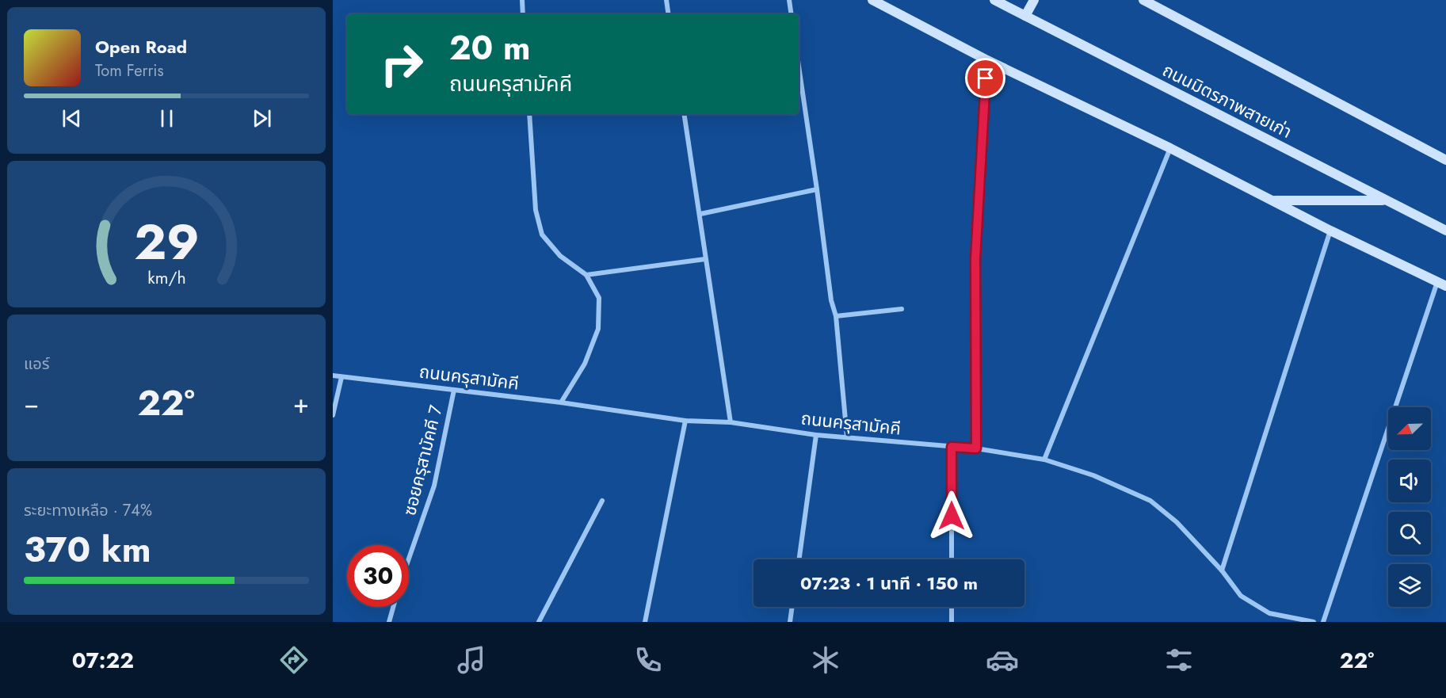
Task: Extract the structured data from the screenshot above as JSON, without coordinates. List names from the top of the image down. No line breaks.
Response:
{"streets":{"main road":["ถนนมิตรภาพสายเก่า"],"street":["ถนนครุสามัคคี","ซอยครุสามัคคี 7"]},"crossings":[["ถนนครุสามัคคี","ซอยครุสามัคคี 7"]],"north":"bottom left","page":{"turn":["20 m","ถนนครุสามัคคี"],"song":["Open Road","Tom Ferris"],"tile":["แอร์",["ระยะทางเหลือ · 74%","370 km"]],"heat":["−","22°","+"],"limit":"30","trip":"07:23 · 1 นาที · 150 m","tabs":["07:22","22°"],"gauge":["29","km/h"]}}
